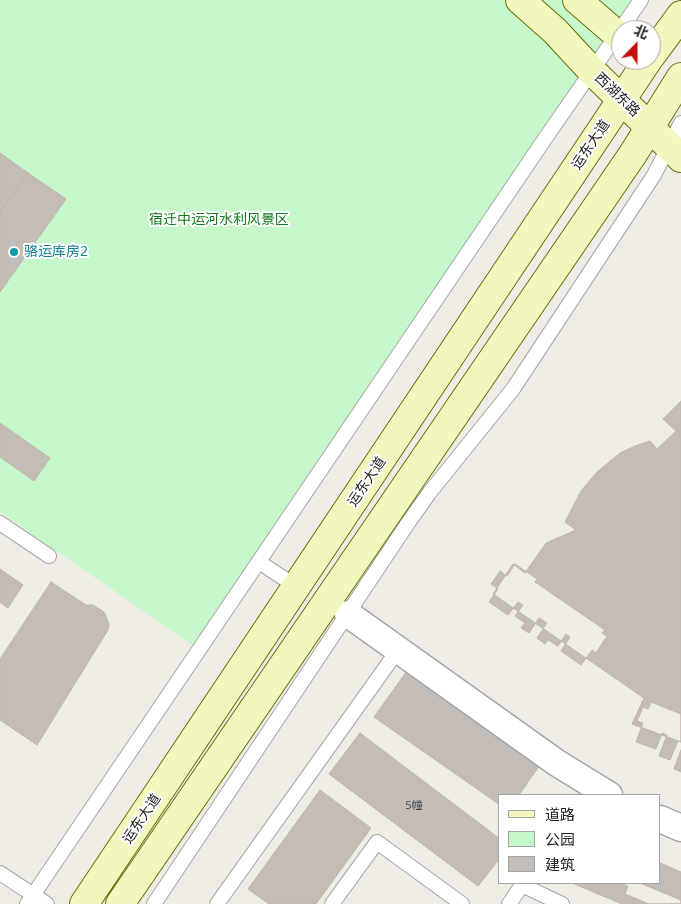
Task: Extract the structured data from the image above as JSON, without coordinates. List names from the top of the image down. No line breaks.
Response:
{"streets":{"main road":["西湖东路","运东大道"]},"crossings":[["西湖东路","运东大道"]],"parks":["宿迁中运河水利风景区"],"places":["骆运库房2"],"house_numbers":["5幢"],"legend":["道路","公园","建筑"],"north":"top"}
